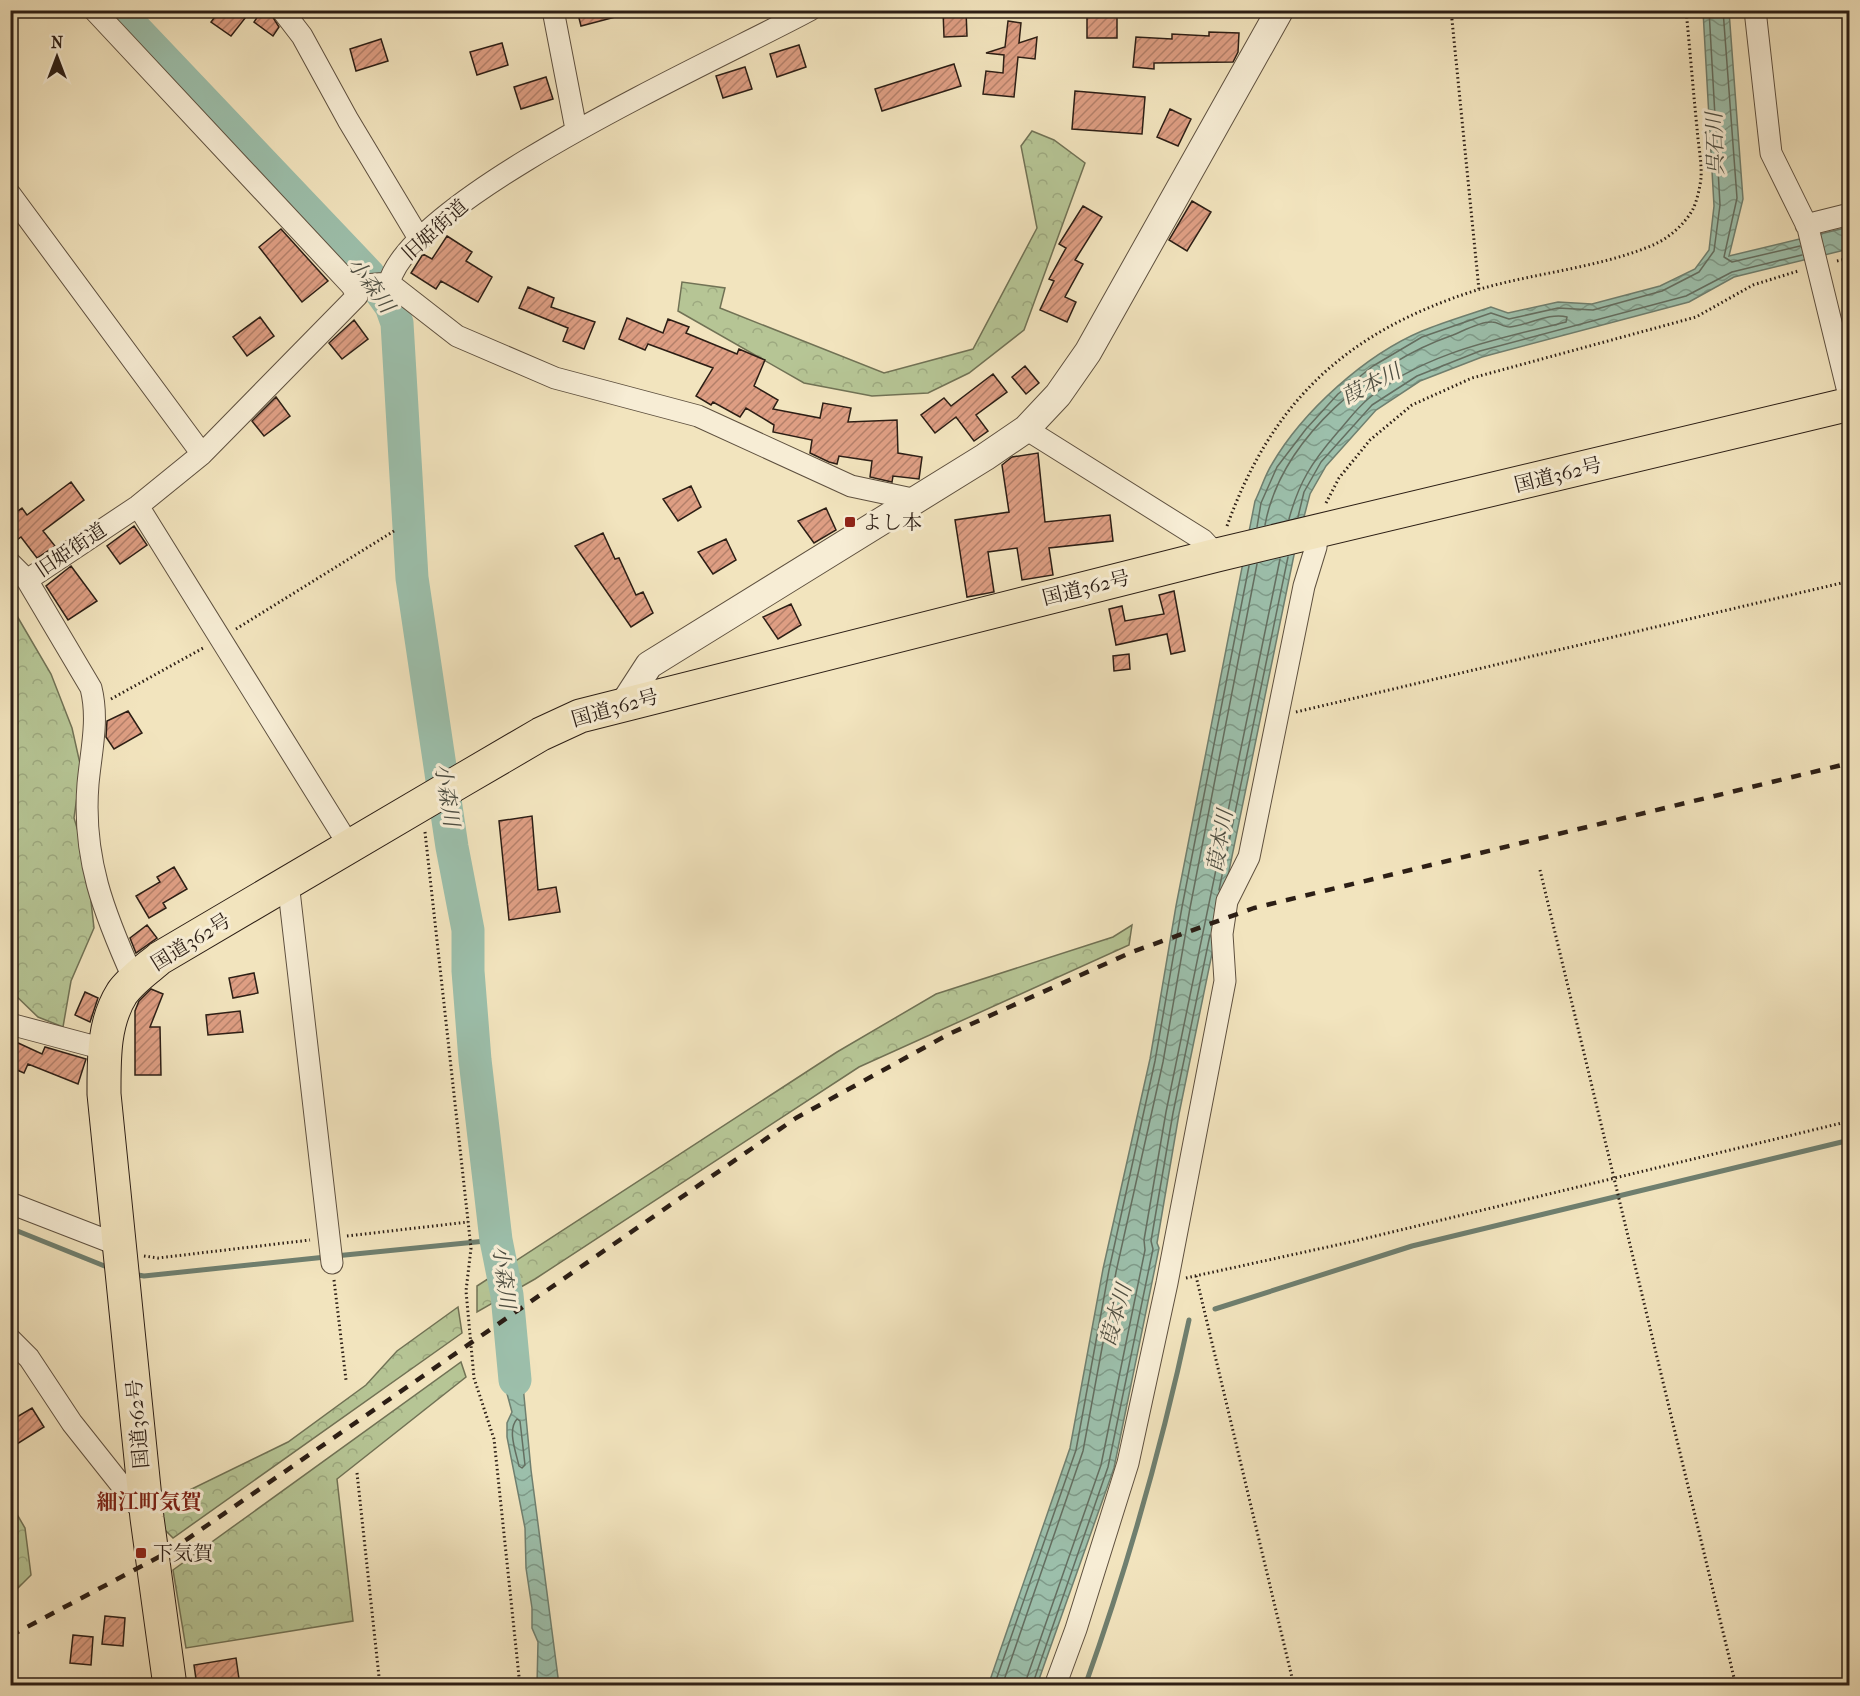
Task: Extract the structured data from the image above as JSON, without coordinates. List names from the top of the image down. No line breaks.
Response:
{"streets":{"highway":["国道362号"],"street":["旧姫街道"]},"districts":["細江町気賀"],"water":["呉石川","小森川","葭本川"],"places":{"transit":["よし本","下気賀"]},"north":"top"}
